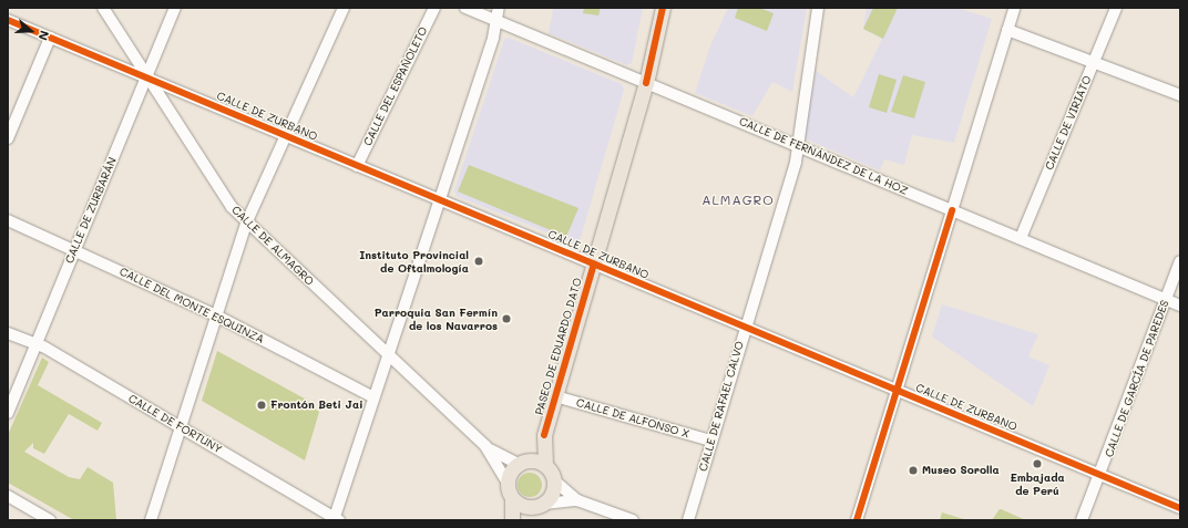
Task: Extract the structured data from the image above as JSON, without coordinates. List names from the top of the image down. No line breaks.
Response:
{"streets":{"main road":["PASEO DE EDUARDO DATO"],"street":["CALLE DEL ESPAÑOLETO","CALLE DE ZURBANO","CALLE DE VIRIATO","CALLE DE FERNÁNDEZ DE LA HOZ","CALLE DE ZURBARÁN","CALLE DE ALMAGRO","CALLE DEL MONTE ESQUINZA","CALLE DE GARCÍA DE PAREDES","CALLE DE RAFAEL CALVO","CALLE DE ALFONSO X","CALLE DE FORTUNY"]},"crossings":[["CALLE DEL ESPAÑOLETO","CALLE DE ZURBANO"],["CALLE DE ZURBANO","CALLE DE ZURBARÁN"],["CALLE DE ZURBANO","CALLE DE ALMAGRO"],["CALLE DE ZURBANO","PASEO DE EDUARDO DATO"],["CALLE DE ZURBANO","CALLE DE GARCÍA DE PAREDES"],["CALLE DE ZURBANO","CALLE DE RAFAEL CALVO"],["CALLE DE VIRIATO","CALLE DE FERNÁNDEZ DE LA HOZ"],["CALLE DE FERNÁNDEZ DE LA HOZ","PASEO DE EDUARDO DATO"],["CALLE DE FERNÁNDEZ DE LA HOZ","CALLE DE GARCÍA DE PAREDES"],["CALLE DE FERNÁNDEZ DE LA HOZ","CALLE DE RAFAEL CALVO"],["CALLE DE ZURBARÁN","CALLE DE ALMAGRO"],["CALLE DE ZURBARÁN","CALLE DEL MONTE ESQUINZA"],["CALLE DE ZURBARÁN","CALLE DE FORTUNY"],["CALLE DE ALMAGRO","PASEO DE EDUARDO DATO"],["PASEO DE EDUARDO DATO","CALLE DE ALFONSO X"],["CALLE DE RAFAEL CALVO","CALLE DE ALFONSO X"]],"districts":["ALMAGRO"],"places":["Instituto Provincial de Oftalmología","Parroquia San Fermín de los Navarros","Frontón Beti Jai","Embajada de Perú","Museo Sorolla"],"north":"right"}
